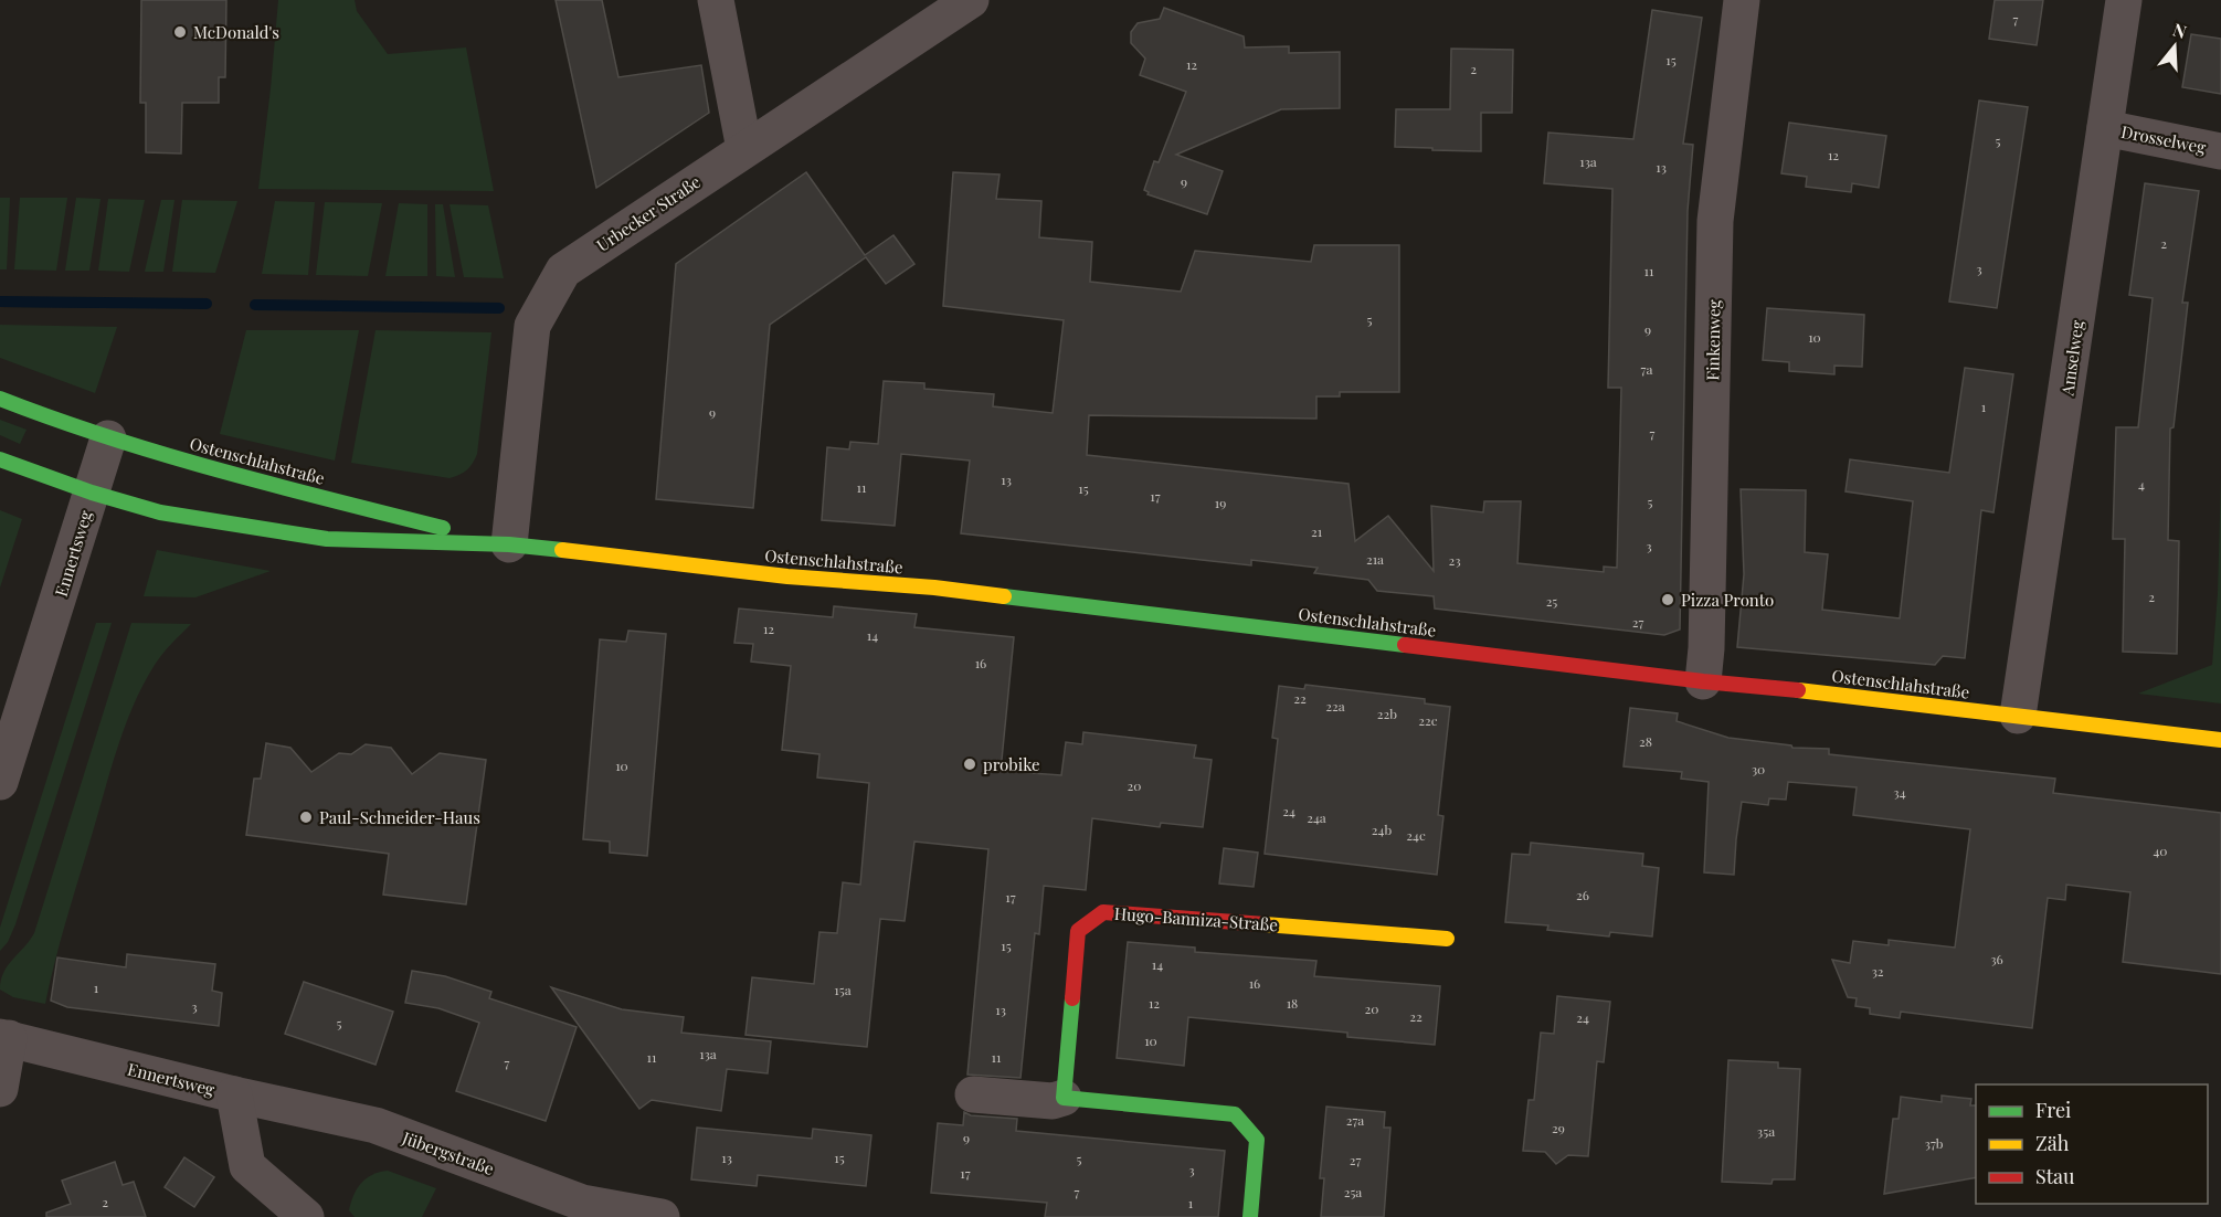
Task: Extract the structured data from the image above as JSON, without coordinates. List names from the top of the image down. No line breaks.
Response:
{"streets":{"street":["Drosselweg","Urbecker Straße","Finkenweg","Amselweg","Ostenschlahstraße","Ennertsweg","Hugo-Banniza-Straße","Jübergstraße"]},"crossings":[["Drosselweg","Amselweg"],["Urbecker Straße","Ostenschlahstraße"],["Finkenweg","Ostenschlahstraße"],["Amselweg","Ostenschlahstraße"],["Ostenschlahstraße","Ennertsweg"],["Ennertsweg","Jübergstraße"]],"places":["McDonald's","Pizza Pronto","probike","Paul-Schneider-Haus"],"house_numbers":["7","15","12","2","5","12","13a","13","9","2","3","11","5","9","10","7a","1","9","7","13","4","11","15","17","5","19","21","3","21a","23","2","25","27","12","14","16","22","22a","22b","22c","28","10","30","20","34","24","24a","24b","24c","40","26","17","15","36","14","32","16","1","15a","12","18","3","20","13","22","24","5","10","13a","11","11","7","27a","29","35a","9","37b","13","15","5","27","3","17","7","25a","2","1"],"legend":["Frei","Zäh","Stau"],"north":"top"}
